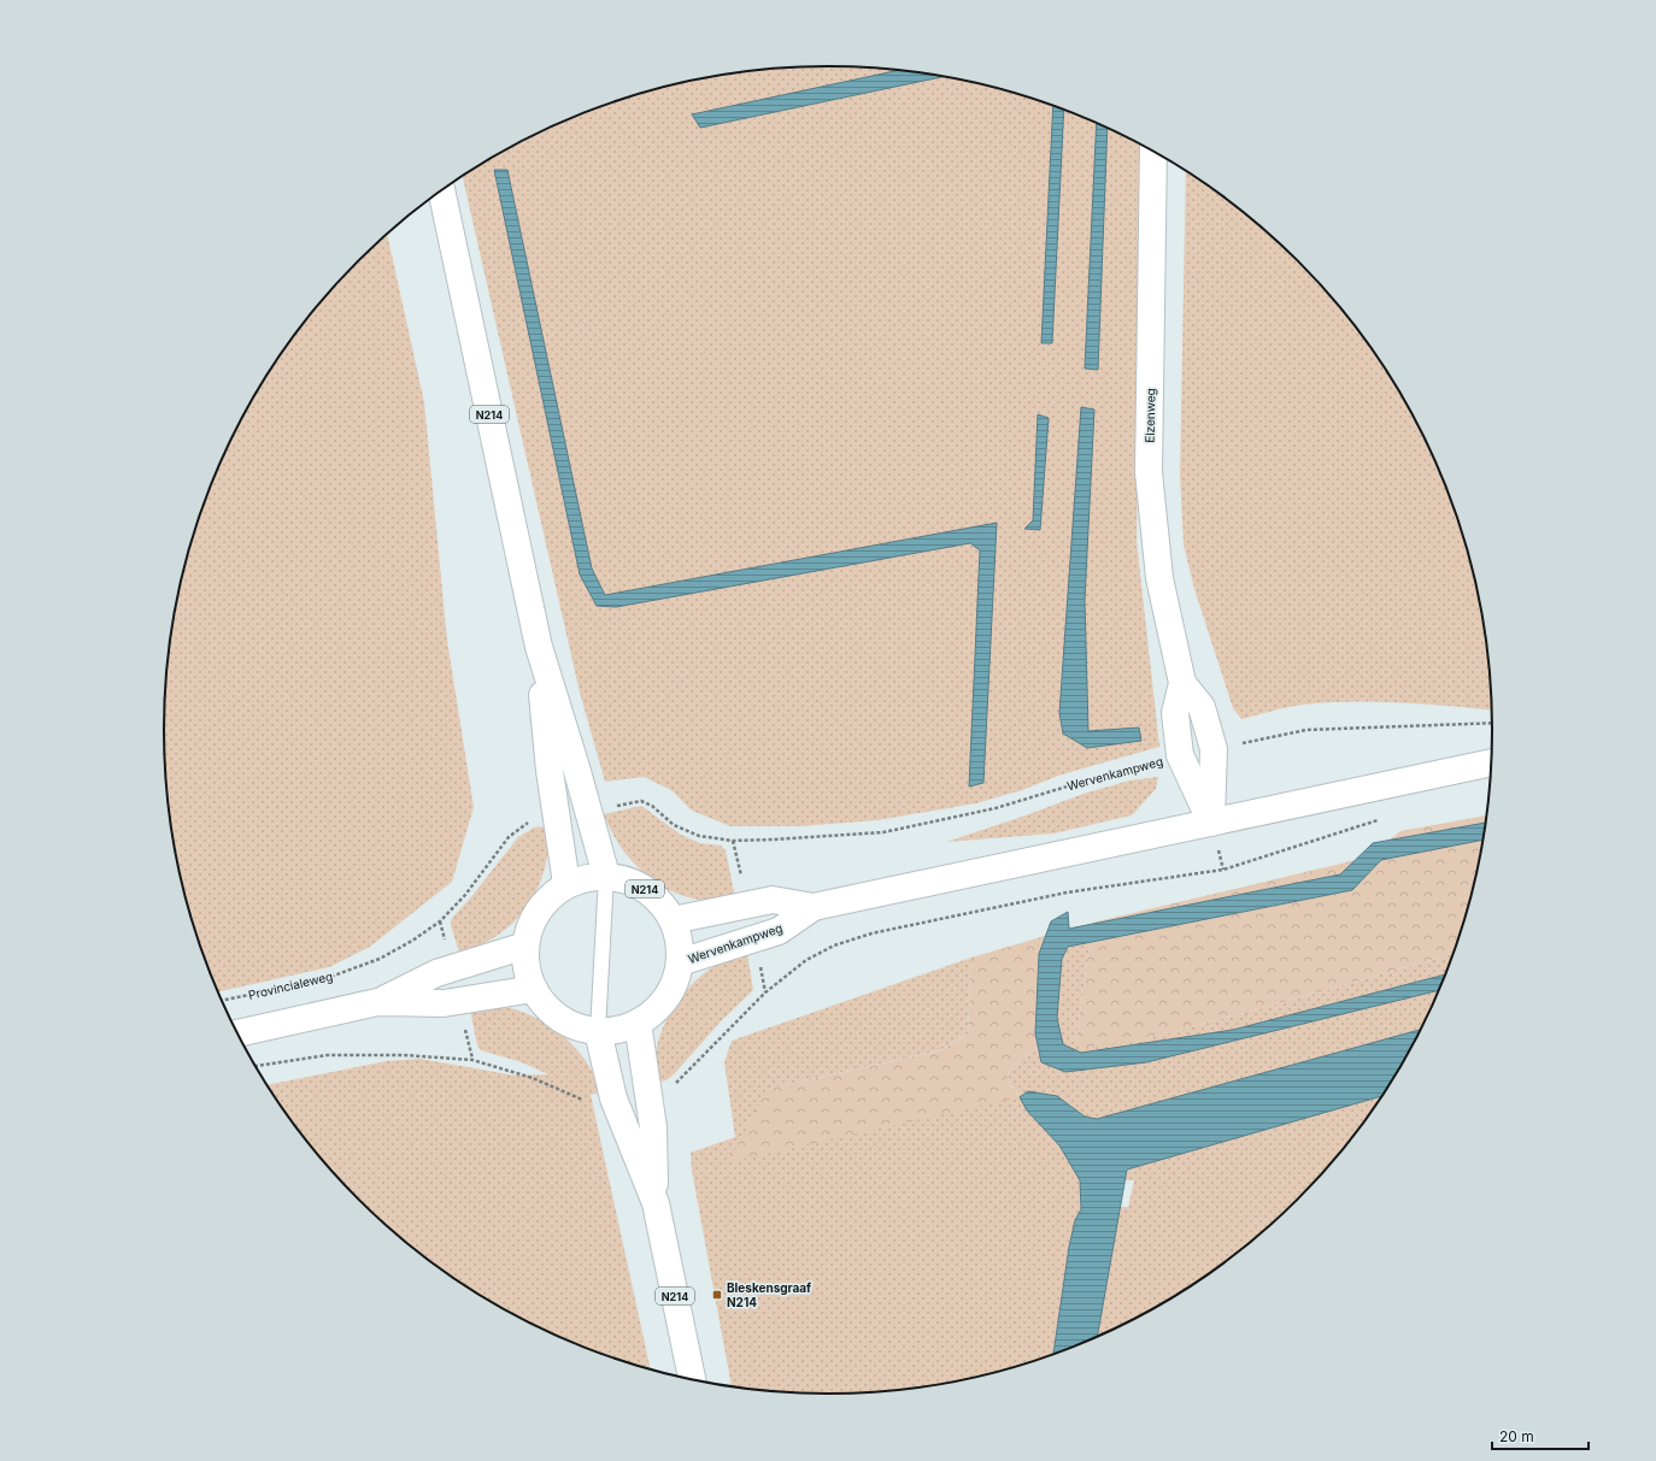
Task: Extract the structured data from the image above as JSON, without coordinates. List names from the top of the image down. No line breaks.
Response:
{"streets":{"main road":["N214","Elzenweg","Wervenkampweg"],"path":["Provincialeweg"]},"crossings":[["N214","Wervenkampweg"],["N214","Provincialeweg"],["Elzenweg","Wervenkampweg"]],"places":{"transit":["Bleskensgraaf N214"]},"scale_bar":"20 m"}
